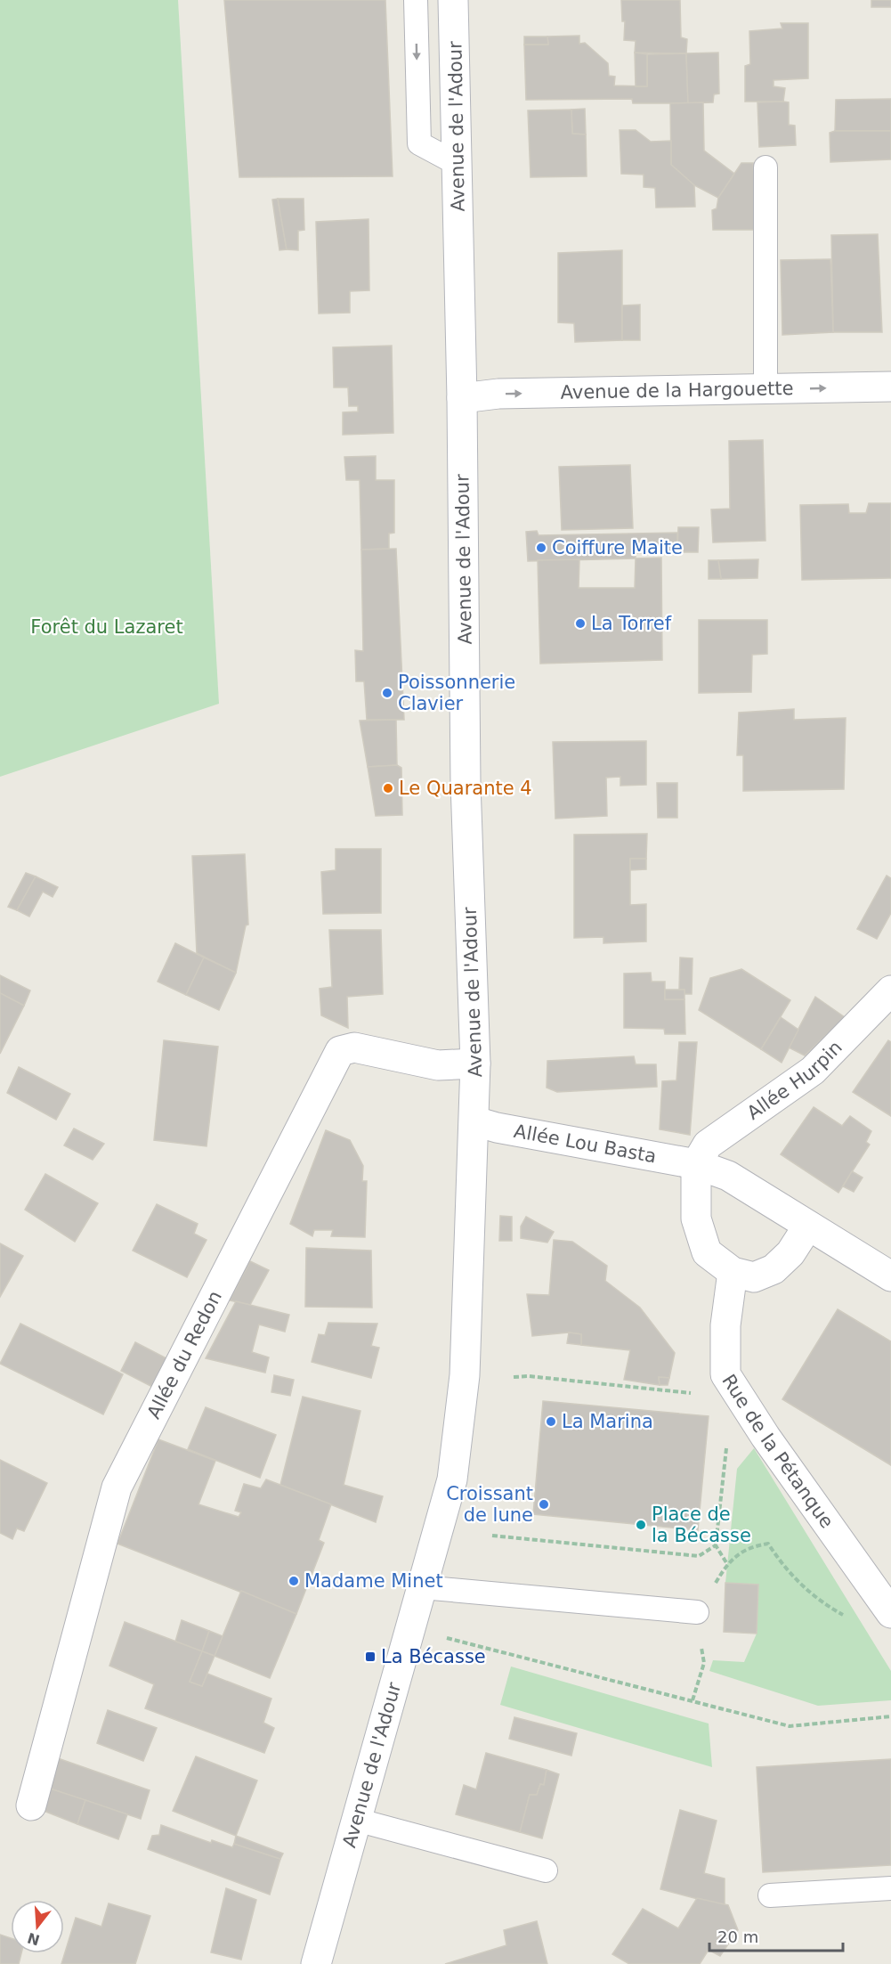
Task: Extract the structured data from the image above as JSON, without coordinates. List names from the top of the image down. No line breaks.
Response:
{"streets":{"street":["Avenue de l'Adour","Avenue de la Hargouette","Allée Hurpin","Allée Lou Basta","Allée du Redon","Rue de la Pétanque"]},"crossings":[["Avenue de l'Adour","Avenue de la Hargouette"],["Avenue de l'Adour","Allée Lou Basta"],["Avenue de l'Adour","Allée du Redon"],["Allée Hurpin","Allée Lou Basta"]],"one_way":["Avenue de la Hargouette"],"parks":["Forêt du Lazaret"],"places":{"other":["Coiffure Maite","La Torref","Poissonnerie Clavier","Le Quarante 4","La Marina","Croissant de lune","Place de la Bécasse","Madame Minet"],"transit":["La Bécasse"]},"scale_bar":"20 m","north":"bottom"}
